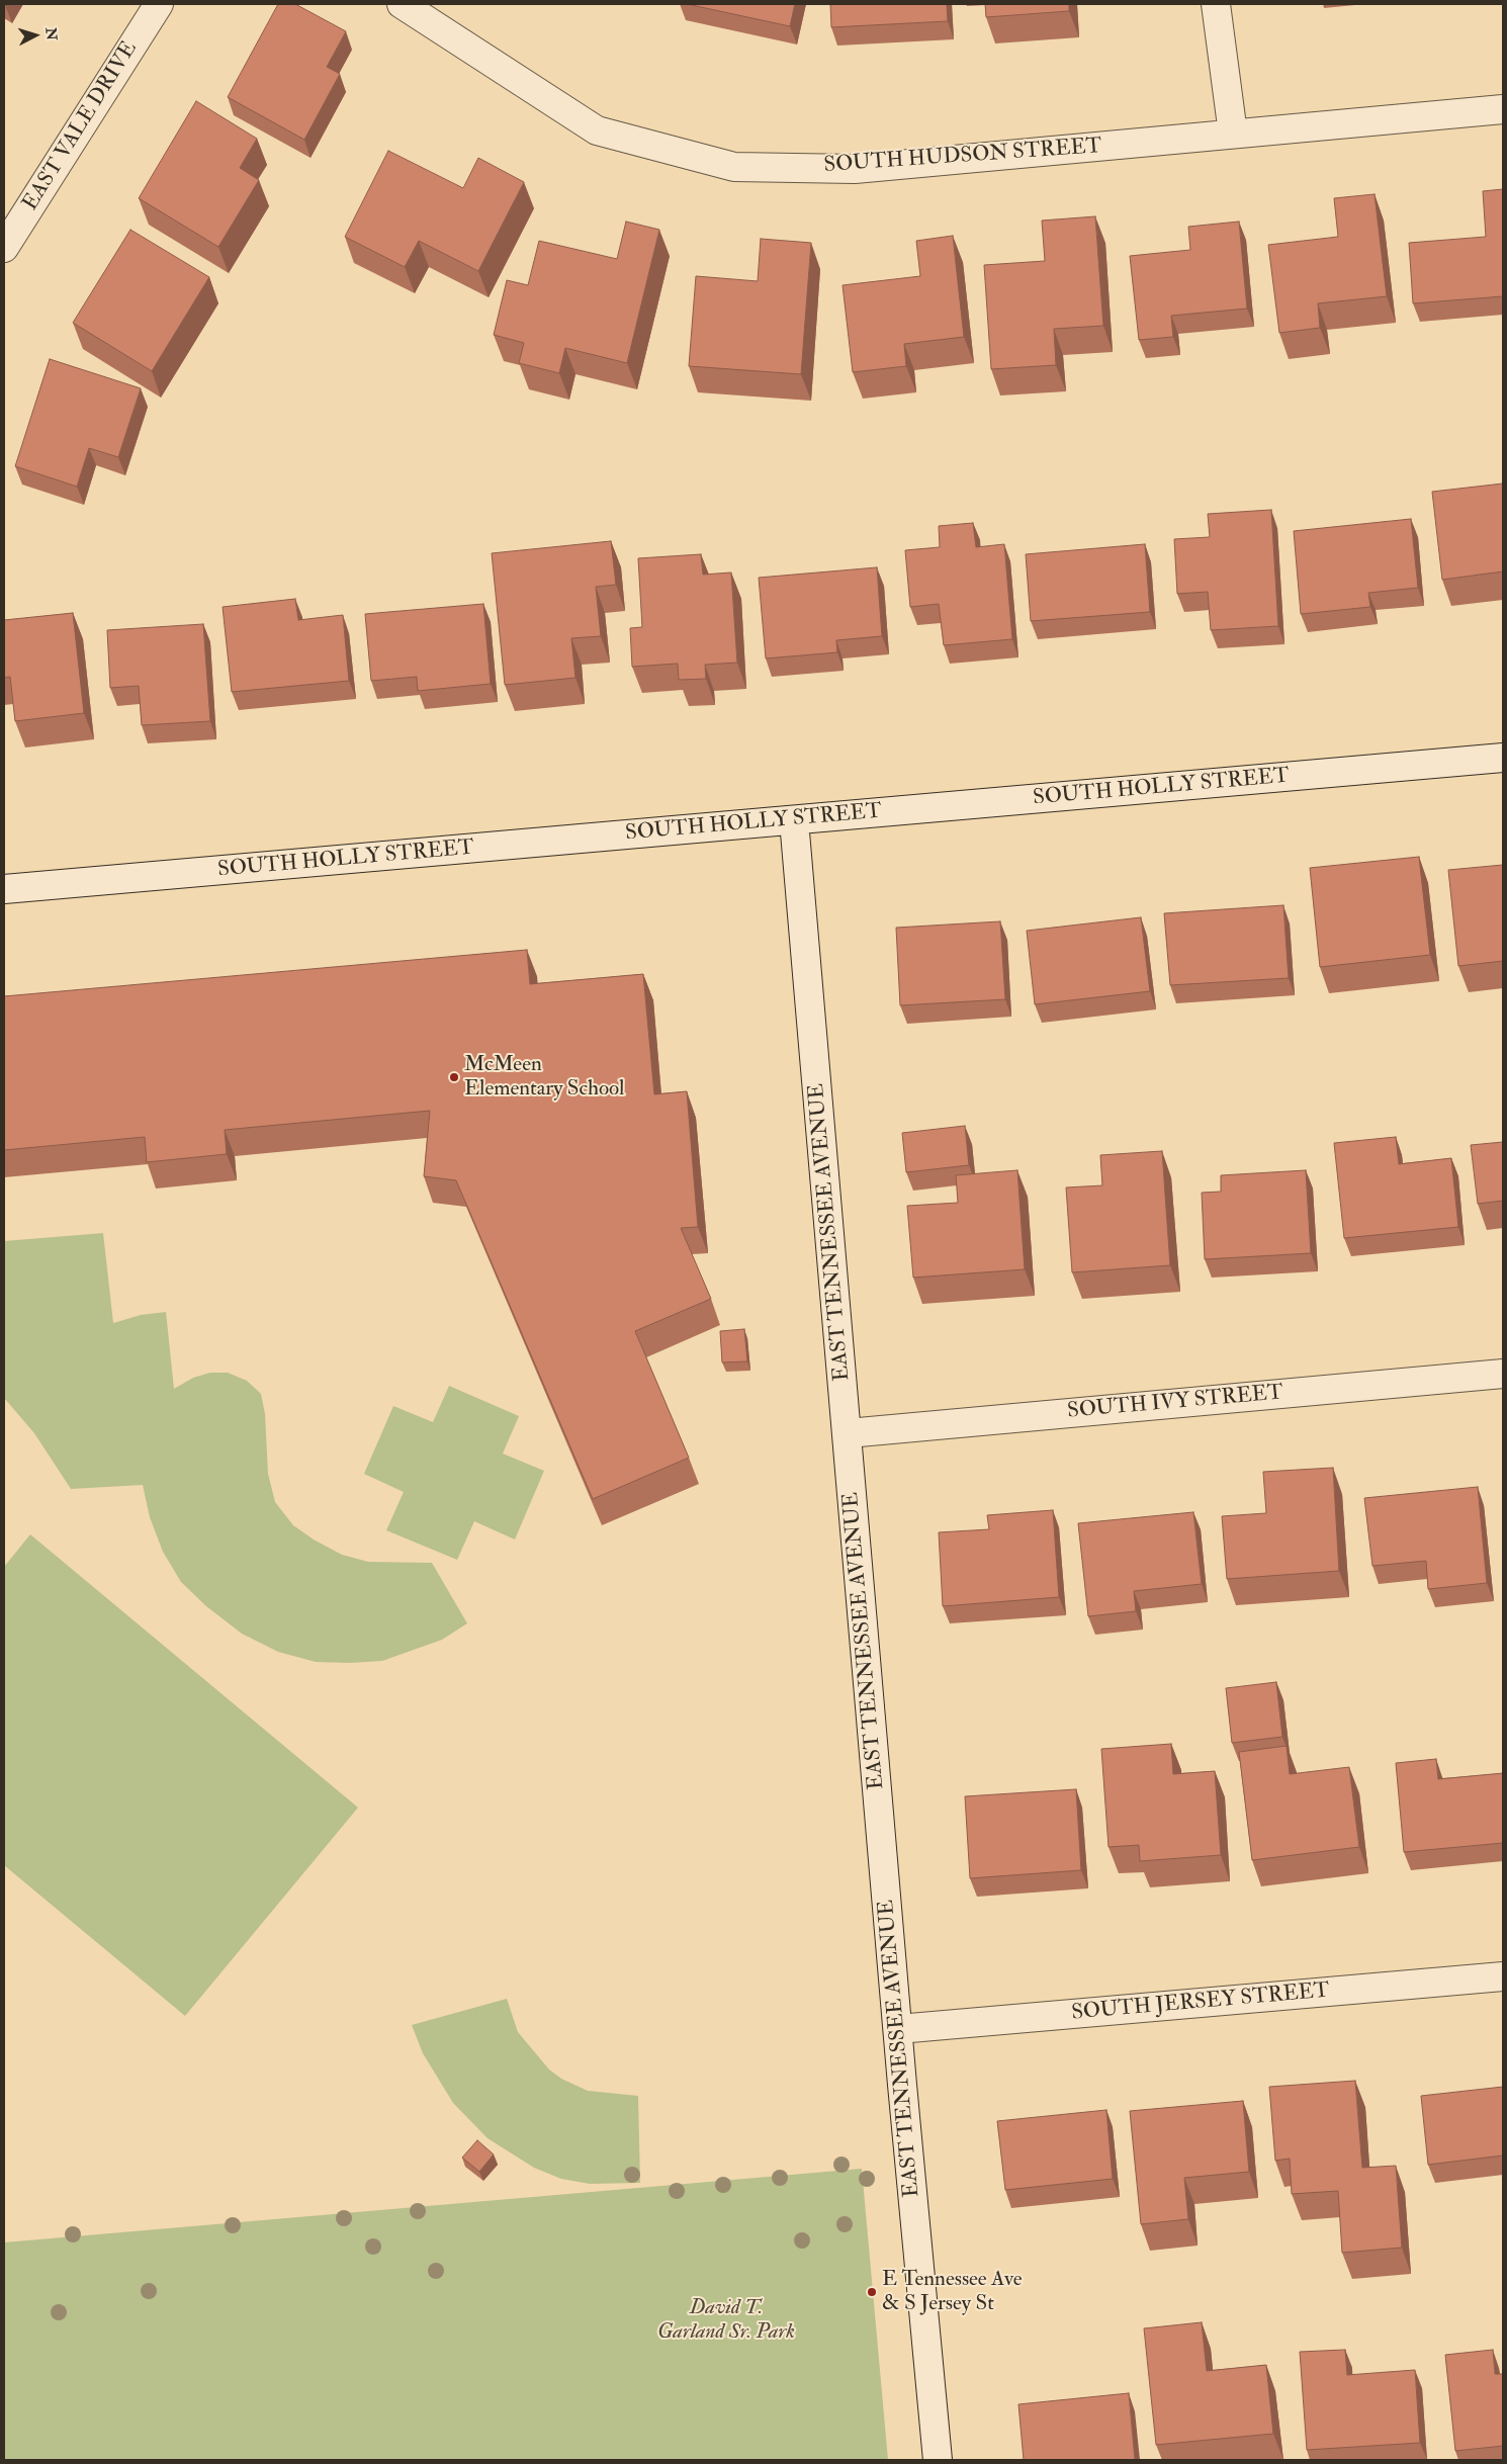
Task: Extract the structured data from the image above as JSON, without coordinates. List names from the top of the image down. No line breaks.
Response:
{"streets":{"street":["EAST VALE DRIVE","SOUTH HUDSON STREET","SOUTH HOLLY STREET","EAST TENNESSEE AVENUE","SOUTH IVY STREET","SOUTH JERSEY STREET"]},"crossings":[["SOUTH HOLLY STREET","EAST TENNESSEE AVENUE"],["EAST TENNESSEE AVENUE","SOUTH IVY STREET"],["EAST TENNESSEE AVENUE","SOUTH JERSEY STREET"]],"parks":["David T. Garland Sr. Park"],"places":["McMeen Elementary School","E Tennessee Ave & S Jersey St"],"north":"right"}
